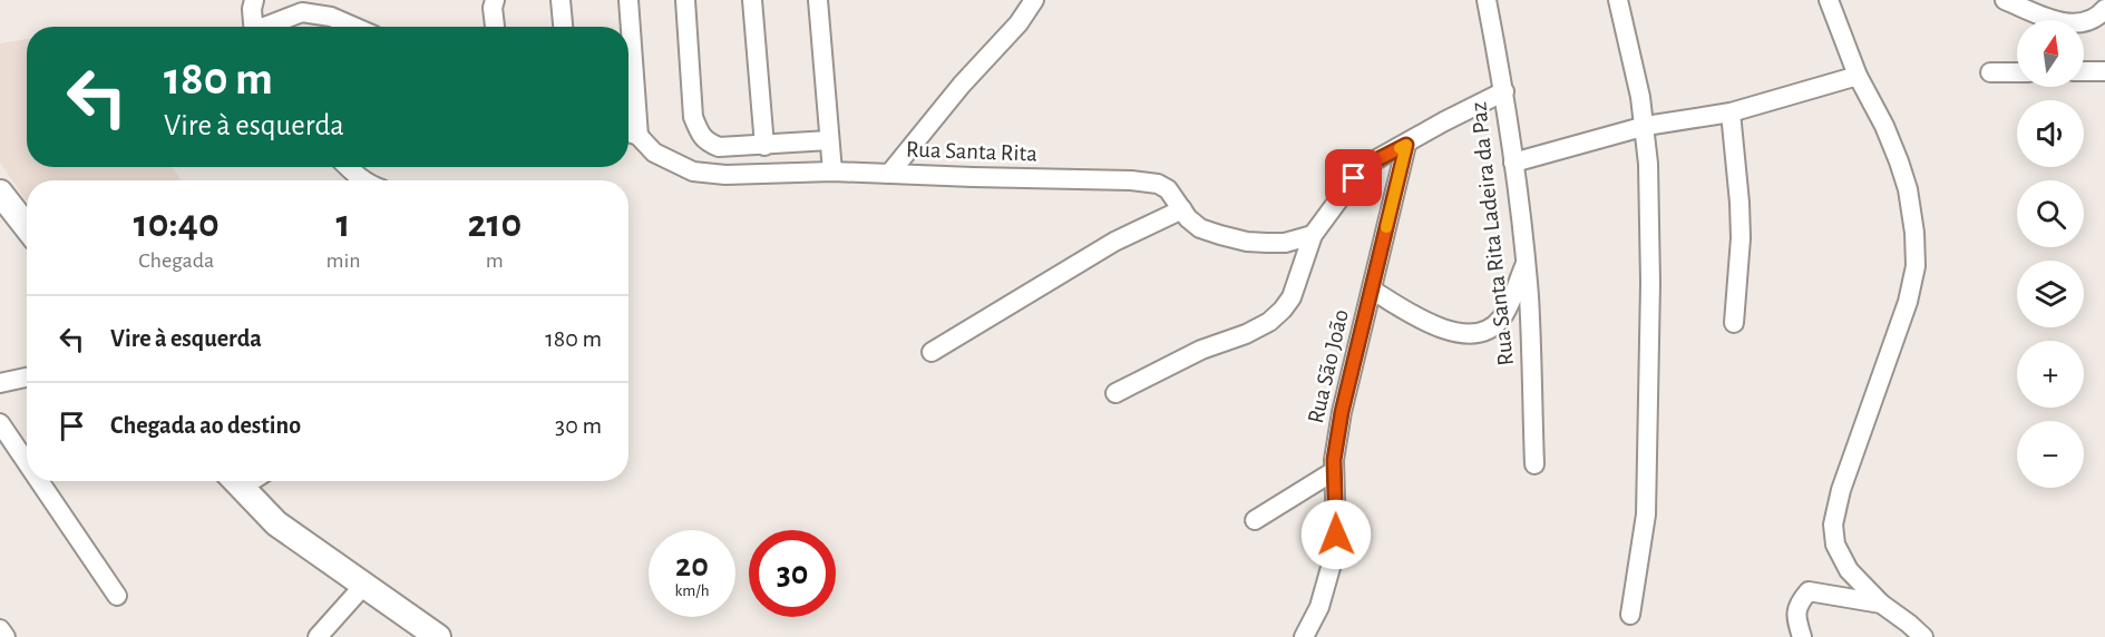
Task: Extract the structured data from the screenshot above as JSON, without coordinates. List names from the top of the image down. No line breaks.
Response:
{"streets":{"street":["Rua Santa Rita","Rua Santa Rita Ladeira da Paz","Rua São João"]},"north":"top","page":{"map_buttons":["+","−"],"turn":["180 m","Vire à esquerda"],"eta":["10:40","Chegada","1","min","210","m"],"list":[{"name":"Vire à esquerda","value":"180 m"},{"name":"Chegada ao destino","value":"30 m"}],"speed":"20 km/h","limit":"30"}}
